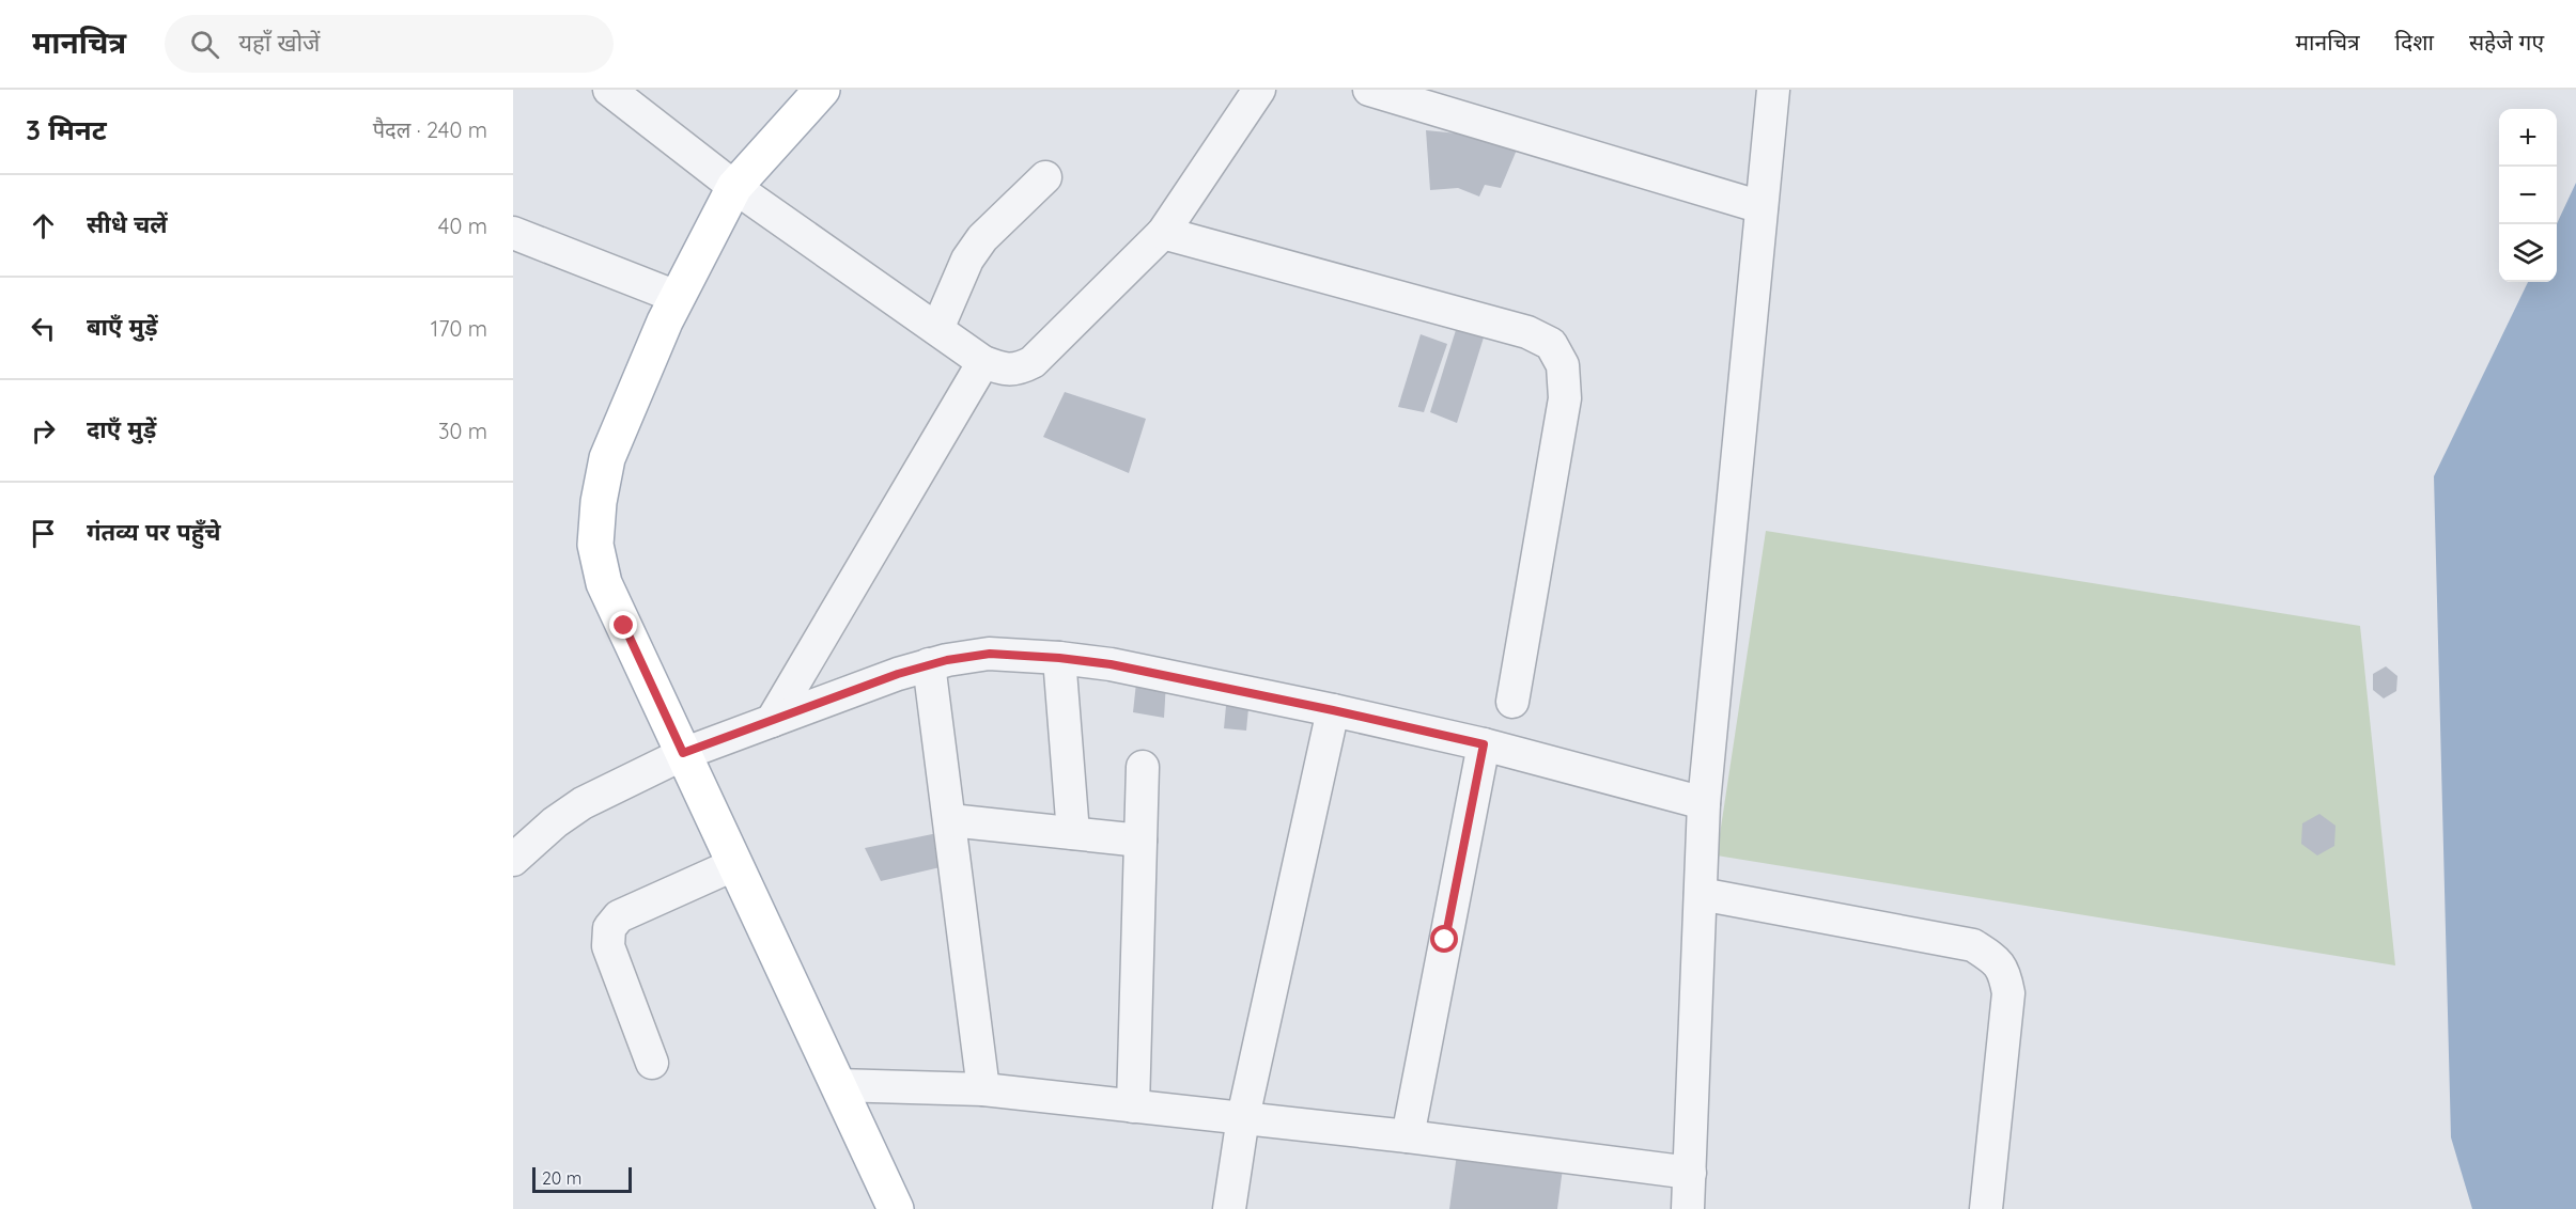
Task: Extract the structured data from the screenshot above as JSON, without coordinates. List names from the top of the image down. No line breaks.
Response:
{"scale_bar":"20 m","page":{"header":"मानचित्र","search":"यहाँ खोजें","nav":["मानचित्र","दिशा","सहेजे गए"],"heading":["3 मिनट","पैदल · 240 m"],"map_buttons":["+","−"],"list":[["सीधे चलें","40 m"],["बाएँ मुड़ें","170 m"],["दाएँ मुड़ें","30 m"],"गंतव्य पर पहुँचे"],"scale":"20 m"}}
